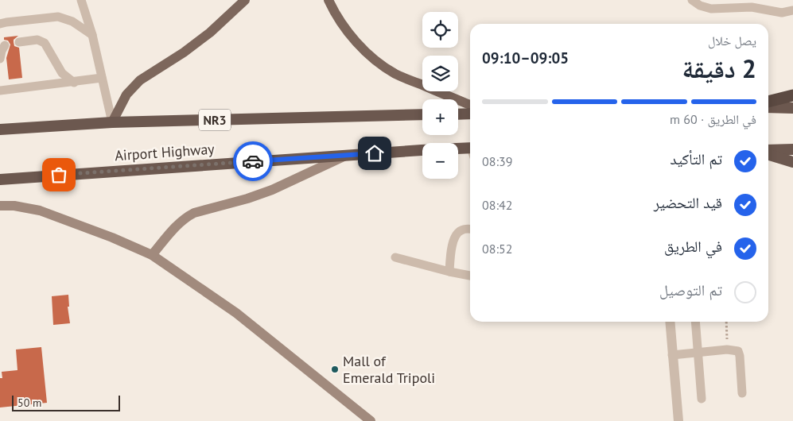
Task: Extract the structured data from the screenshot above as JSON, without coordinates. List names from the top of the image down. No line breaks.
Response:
{"streets":{"highway":["NR3","Airport Highway"]},"places":["Mall of Emerald Tripoli"],"scale_bar":"50 m","page":{"map_buttons":["+","−"],"heading":["2 دقيقة","يصل خلال","09:05–09:10"],"bar":"في الطريق · 60 m","list":[["تم التأكيد","08:39"],["قيد التحضير","08:42"],["في الطريق","08:52"],"تم التوصيل"],"scale":"50 m"}}
